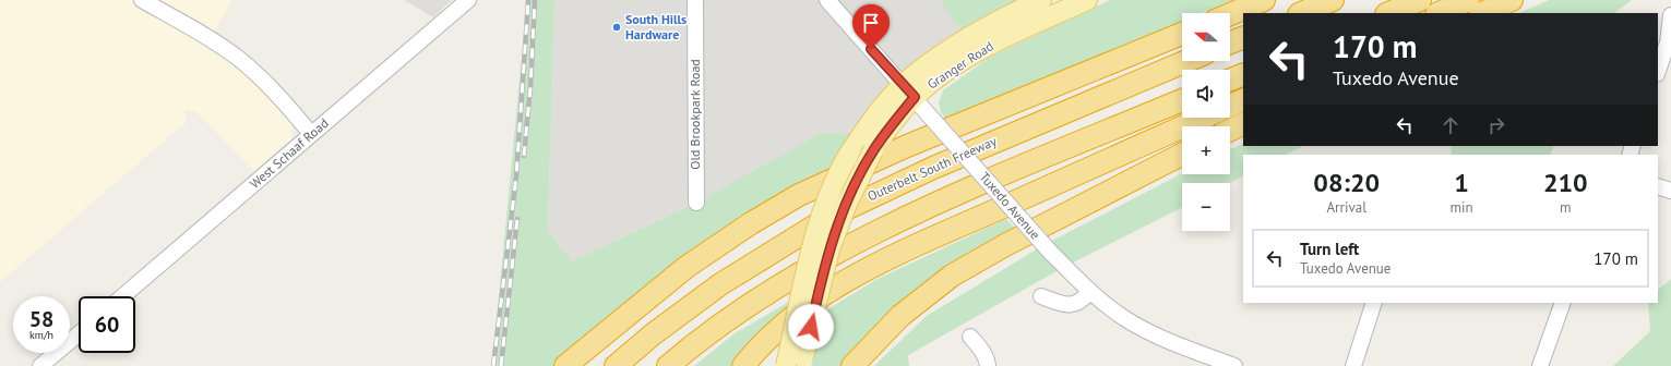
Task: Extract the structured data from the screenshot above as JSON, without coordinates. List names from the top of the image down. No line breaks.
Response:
{"streets":{"highway":["Outerbelt South Freeway"],"main road":["Granger Road"],"street":["Old Brookpark Road","West Schaaf Road","Tuxedo Avenue"]},"crossings":[["Granger Road","Tuxedo Avenue"]],"places":["South Hills Hardware"],"north":"left","page":{"map_buttons":["+","−"],"turn":["170 m","Tuxedo Avenue"],"eta":["08:20","Arrival","1","min","210","m"],"list":[{"name":"Turn left","note":"Tuxedo Avenue","value":"170 m"}],"speed":"58 km/h","limit":"60"}}
